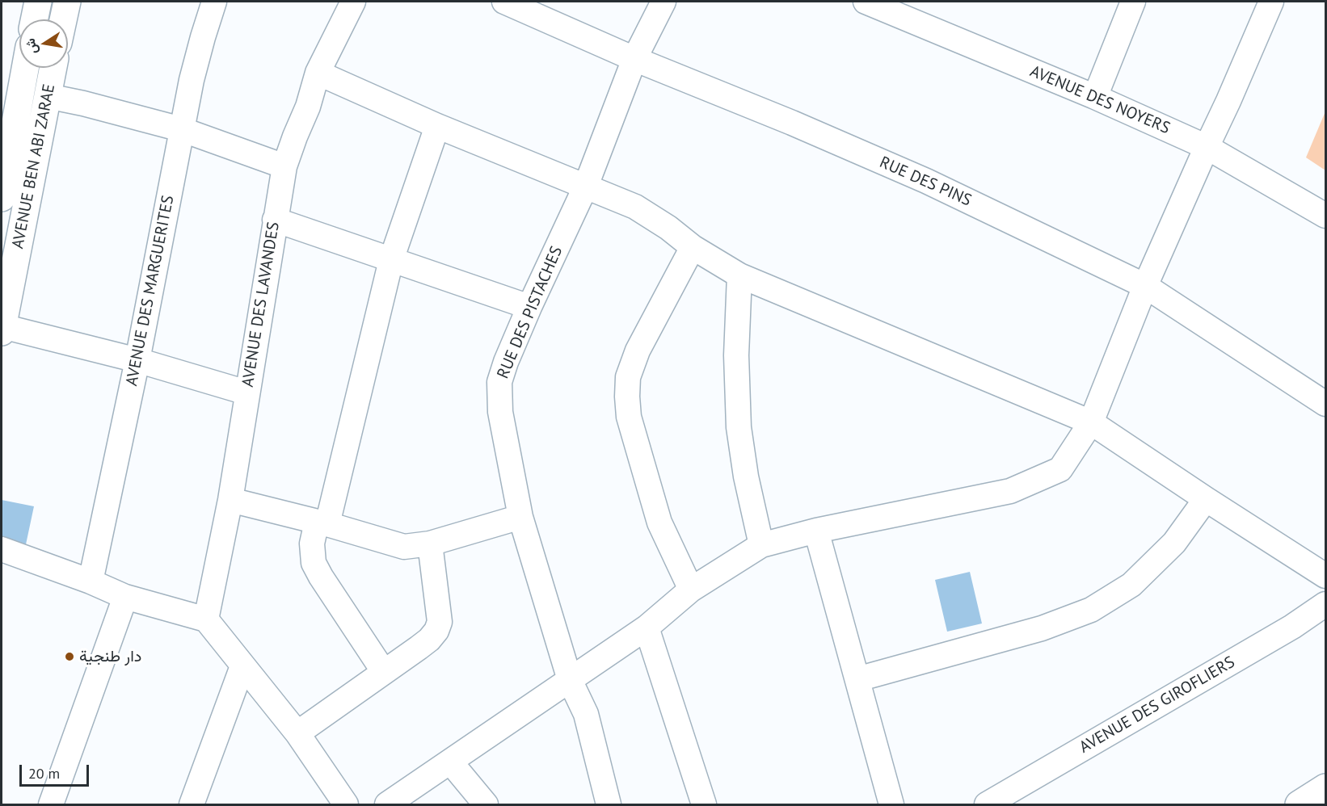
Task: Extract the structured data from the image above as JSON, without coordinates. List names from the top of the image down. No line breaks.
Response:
{"streets":{"main road":["AVENUE BEN ABI ZARAE"],"street":["AVENUE DES NOYERS","RUE DES PINS","AVENUE DES MARGUERITES","AVENUE DES LAVANDES","RUE DES PISTACHES","AVENUE DES GIROFLIERS"]},"crossings":[["RUE DES PINS","RUE DES PISTACHES"]],"places":["دار طنجية"],"scale_bar":"20 m","north":"left"}
